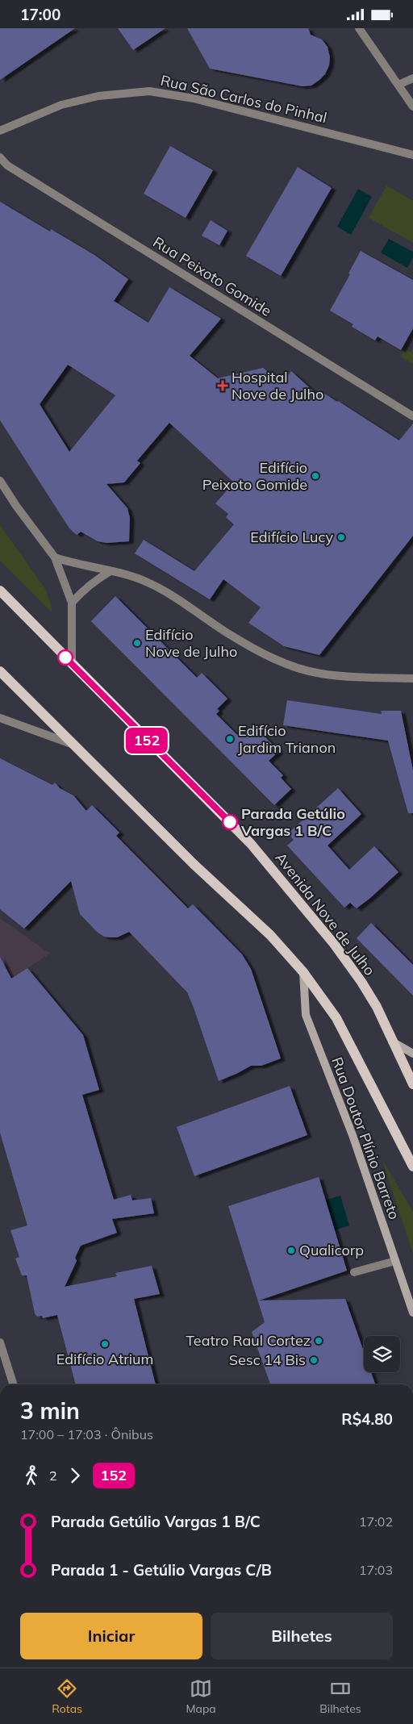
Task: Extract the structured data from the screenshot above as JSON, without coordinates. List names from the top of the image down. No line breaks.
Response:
{"streets":{"main road":["Avenida Nove de Julho","Rua Doutor Plínio Barreto"],"street":["Rua São Carlos do Pinhal","Rua Peixoto Gomide"]},"places":{"health":["Hospital Nove de Julho"],"other":["Edifício Peixoto Gomide","Edifício Lucy","Edifício Nove de Julho","Edifício Jardim Trianon","Parada Getúlio Vargas 1 B/C","Qualicorp","Teatro Raul Cortez","Edifício Atrium","Sesc 14 Bis"]},"lines":["bus line 152"],"page":{"status":"17:00","on_map":"152","heading":["3 min","17:00 – 17:03 · Ônibus","R$4.80"],"legs":["2","152"],"list":[{"name":"Parada Getúlio Vargas 1 B/C","value":"17:02"},{"name":"Parada 1 - Getúlio Vargas C/B","value":"17:03"}],"buttons":["Iniciar","Bilhetes"],"tabs":["Rotas","Mapa","Bilhetes"]}}
